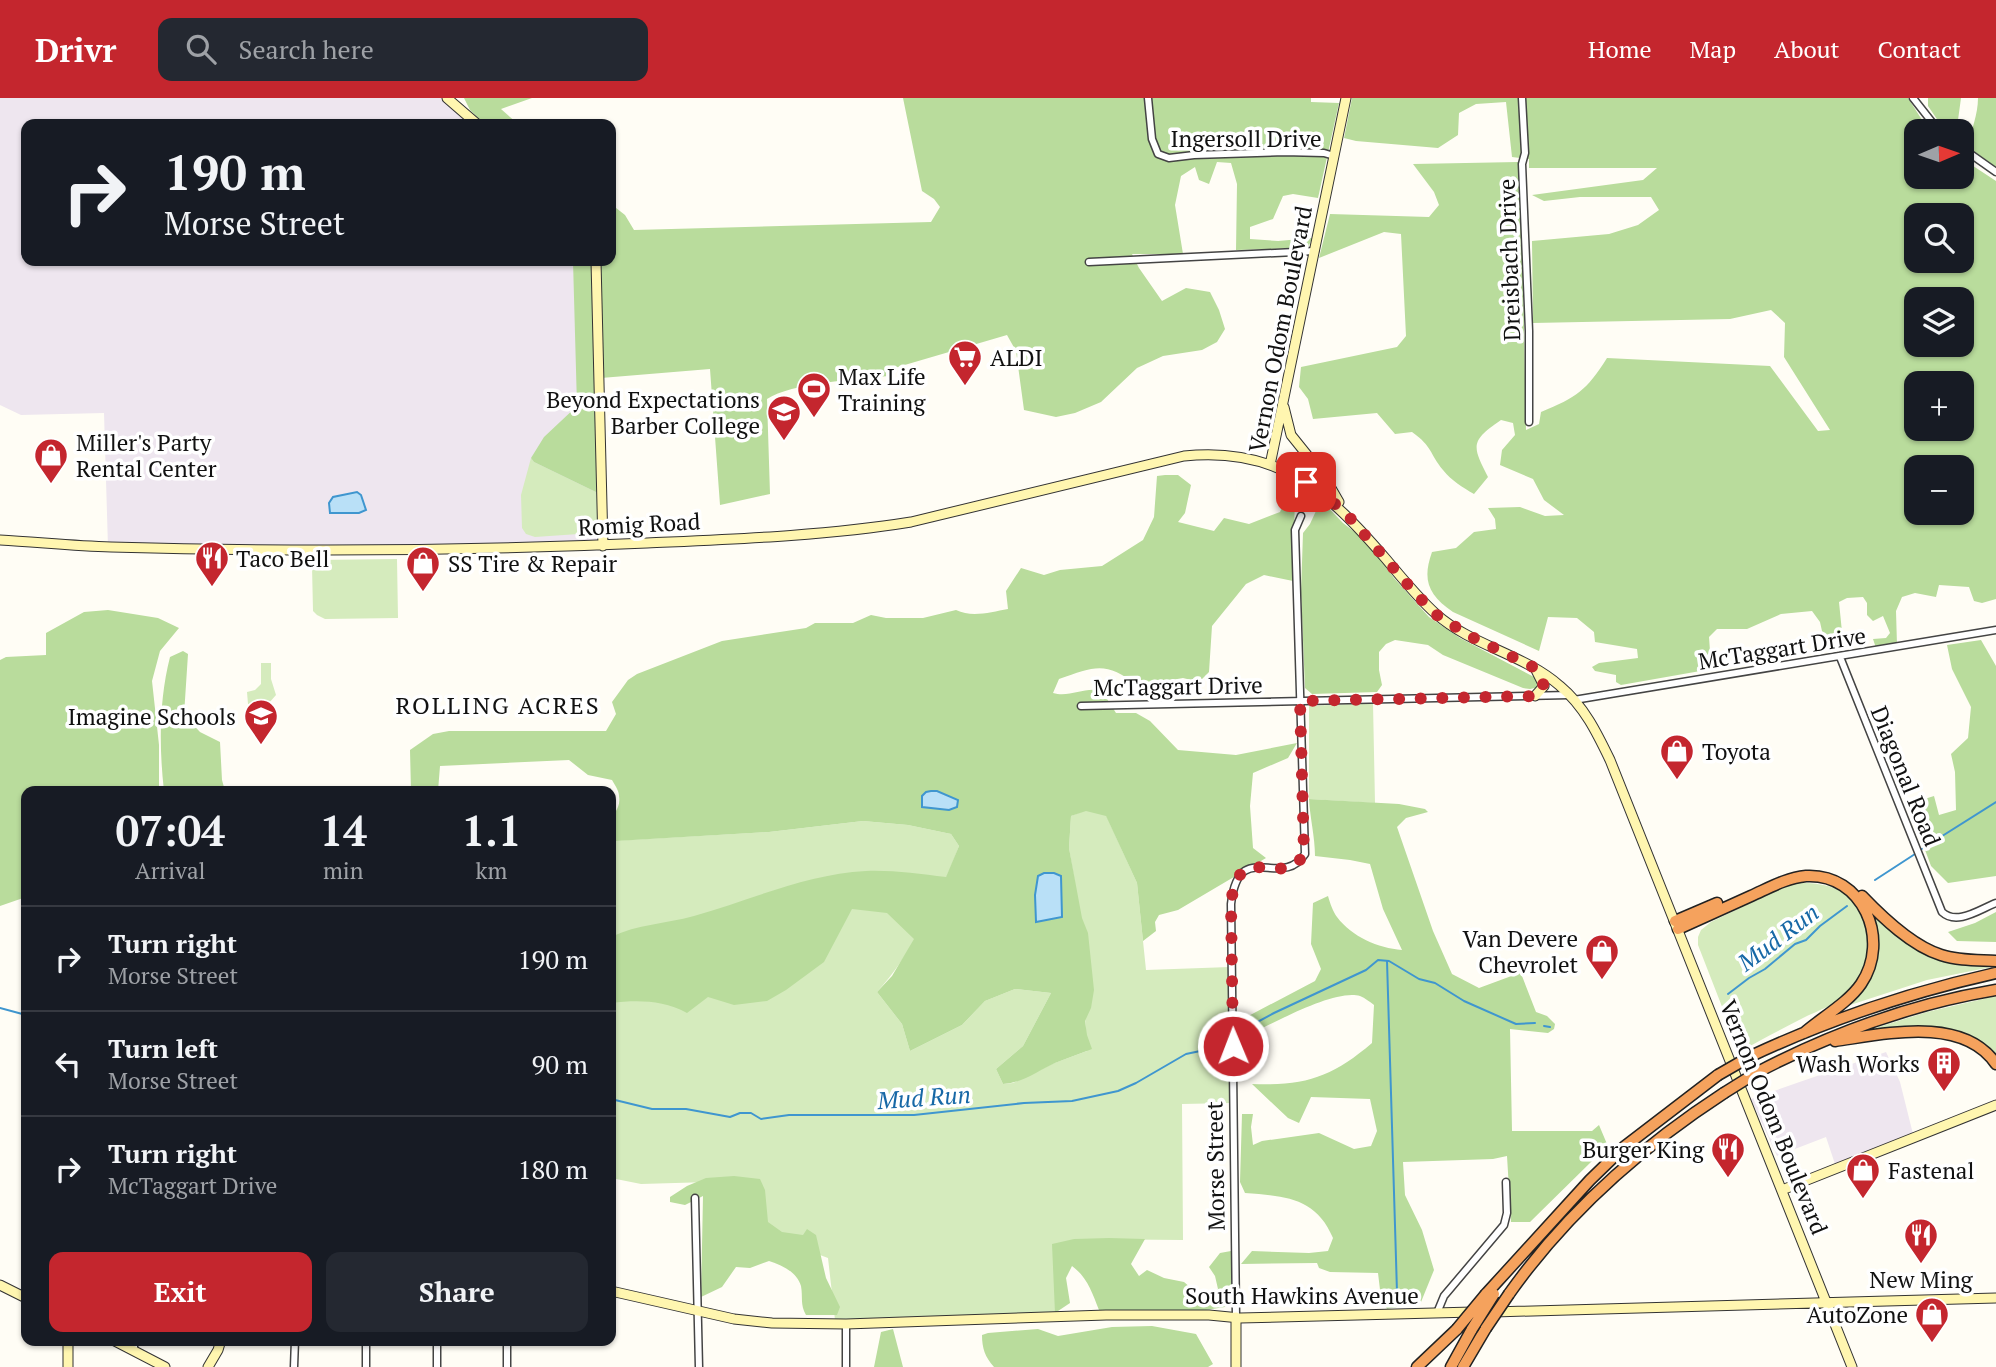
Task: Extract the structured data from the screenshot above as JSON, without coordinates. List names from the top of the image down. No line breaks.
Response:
{"streets":{"street":["Ingersoll Drive","Dreisbach Drive","Vernon Odom Boulevard","Romig Road","McTaggart Drive","Diagonal Road","Morse Street","South Hawkins Avenue"]},"crossings":[["Ingersoll Drive","Vernon Odom Boulevard"],["Vernon Odom Boulevard","Romig Road"],["Vernon Odom Boulevard","McTaggart Drive"],["Vernon Odom Boulevard","South Hawkins Avenue"],["McTaggart Drive","Diagonal Road"],["McTaggart Drive","Morse Street"],["Morse Street","South Hawkins Avenue"]],"districts":["ROLLING ACRES"],"water":["Mud Run"],"places":{"supermarket":["ALDI"],"sports":["Max Life Training"],"school or university":["Beyond Expectations Barber College","Imagine Schools"],"shop":["Miller's Party Rental Center","SS Tire & Repair","Toyota","Van Devere Chevrolet","Fastenal","AutoZone"],"restaurant":["Taco Bell","Burger King","New Ming"],"building":["Wash Works"]},"north":"right","page":{"header":"Drivr","search":"Search here","nav":["Home","Map","About","Contact"],"map_buttons":["+","−"],"turn":["190 m","Morse Street"],"eta":["07:04","Arrival","14","min","1.1","km"],"list":[{"name":"Turn right","note":"Morse Street","value":"190 m"},{"name":"Turn left","note":"Morse Street","value":"90 m"},{"name":"Turn right","note":"McTaggart Drive","value":"180 m"}],"buttons":["Exit","Share"]}}
